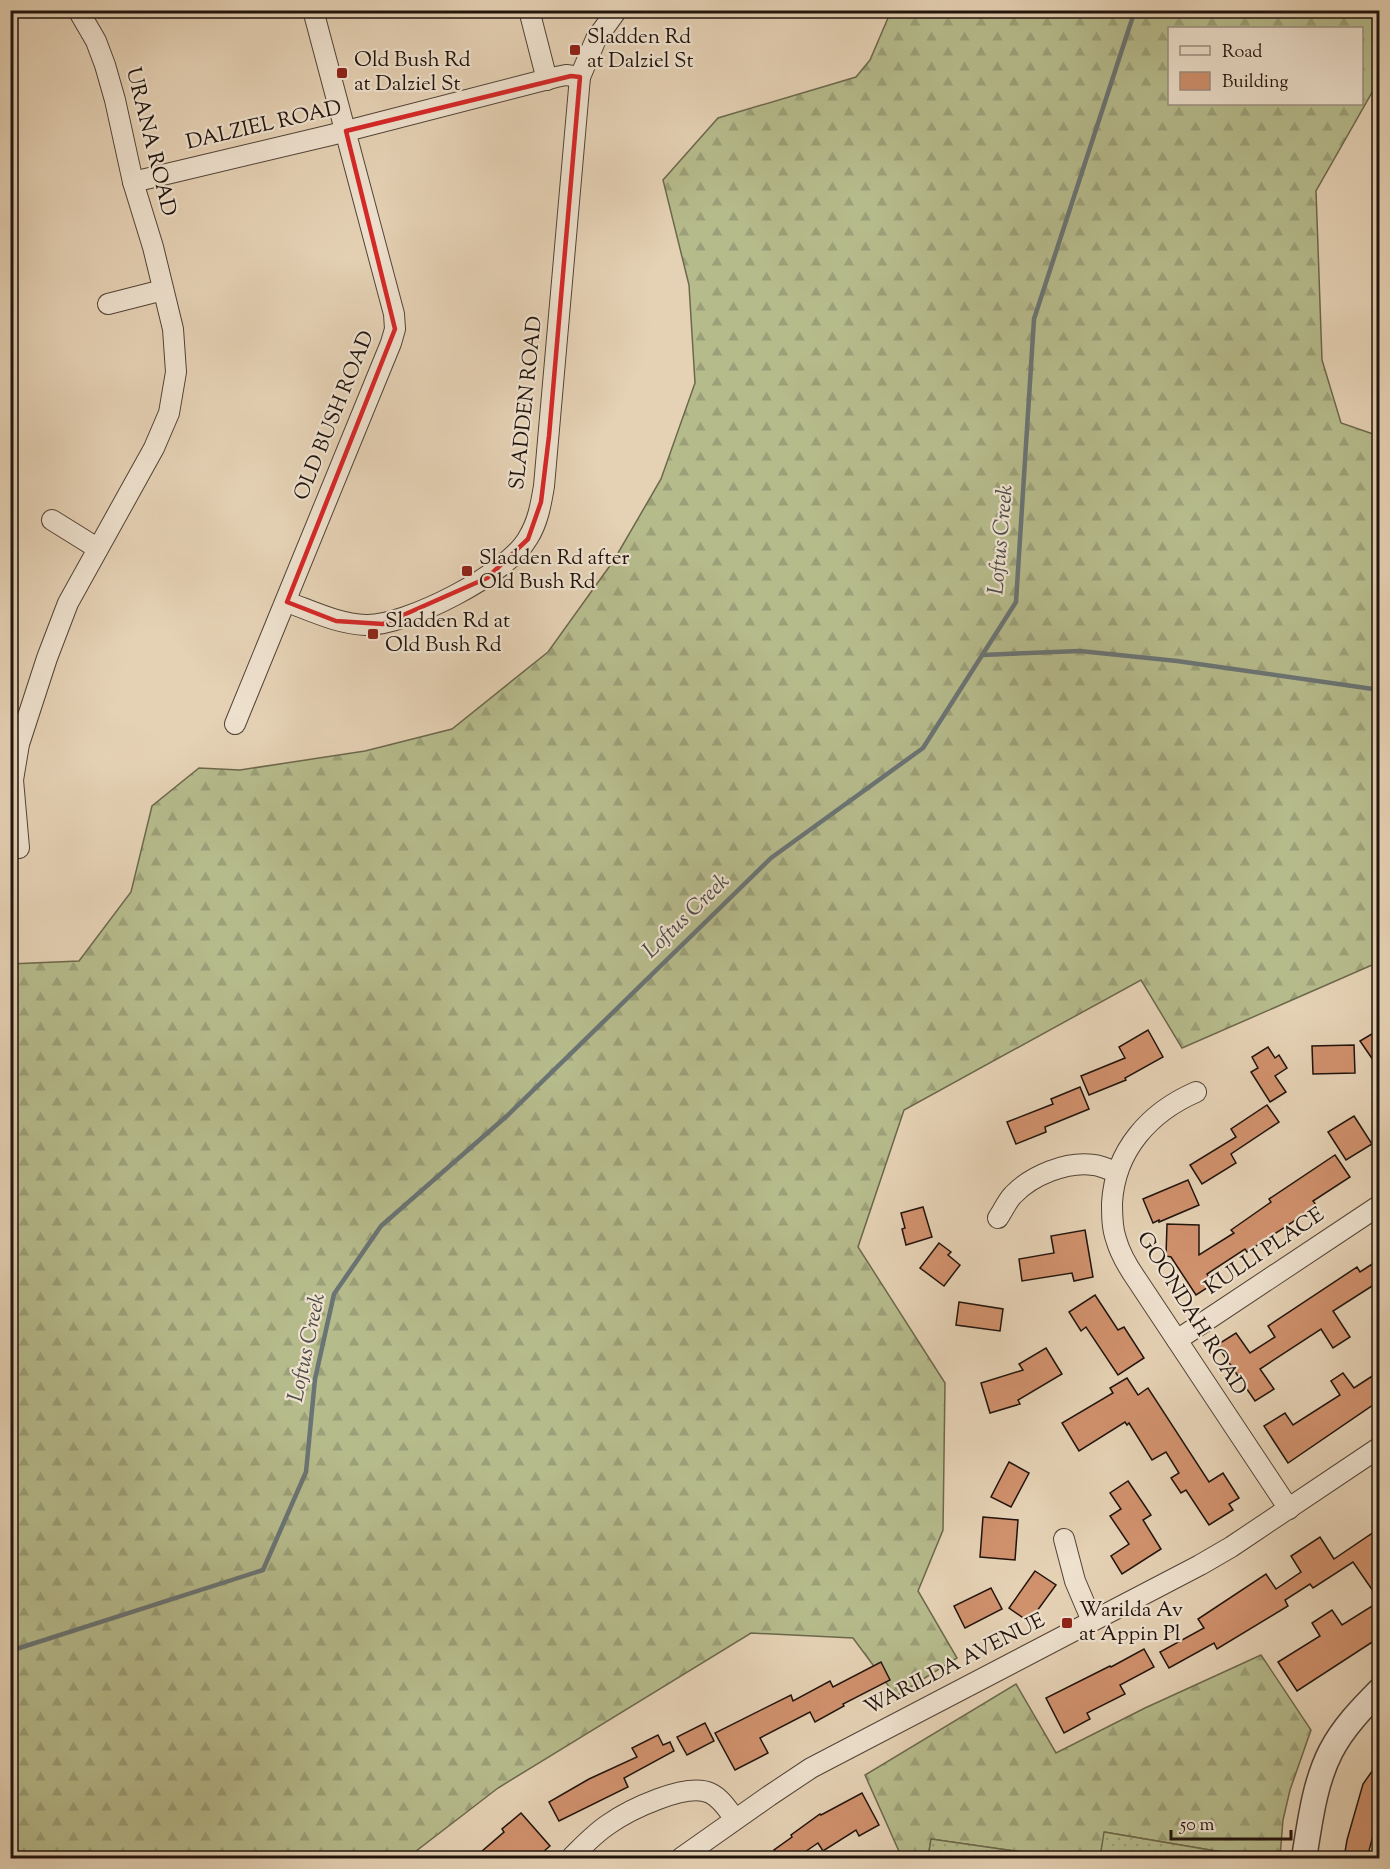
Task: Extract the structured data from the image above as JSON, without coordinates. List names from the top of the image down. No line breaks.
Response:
{"streets":{"street":["DALZIEL ROAD","URANA ROAD","SLADDEN ROAD","OLD BUSH ROAD","KULLI PLACE","GOONDAH ROAD","WARILDA AVENUE"]},"crossings":[["DALZIEL ROAD","URANA ROAD"],["DALZIEL ROAD","SLADDEN ROAD"],["DALZIEL ROAD","OLD BUSH ROAD"],["SLADDEN ROAD","OLD BUSH ROAD"],["KULLI PLACE","GOONDAH ROAD"],["GOONDAH ROAD","WARILDA AVENUE"]],"water":["Loftus Creek"],"places":{"transit":["Sladden Rd at Dalziel St","Old Bush Rd at Dalziel St","Sladden Rd after Old Bush Rd","Sladden Rd at Old Bush Rd","Warilda Av at Appin Pl"]},"legend":["Road","Building"],"scale_bar":"50 m"}
